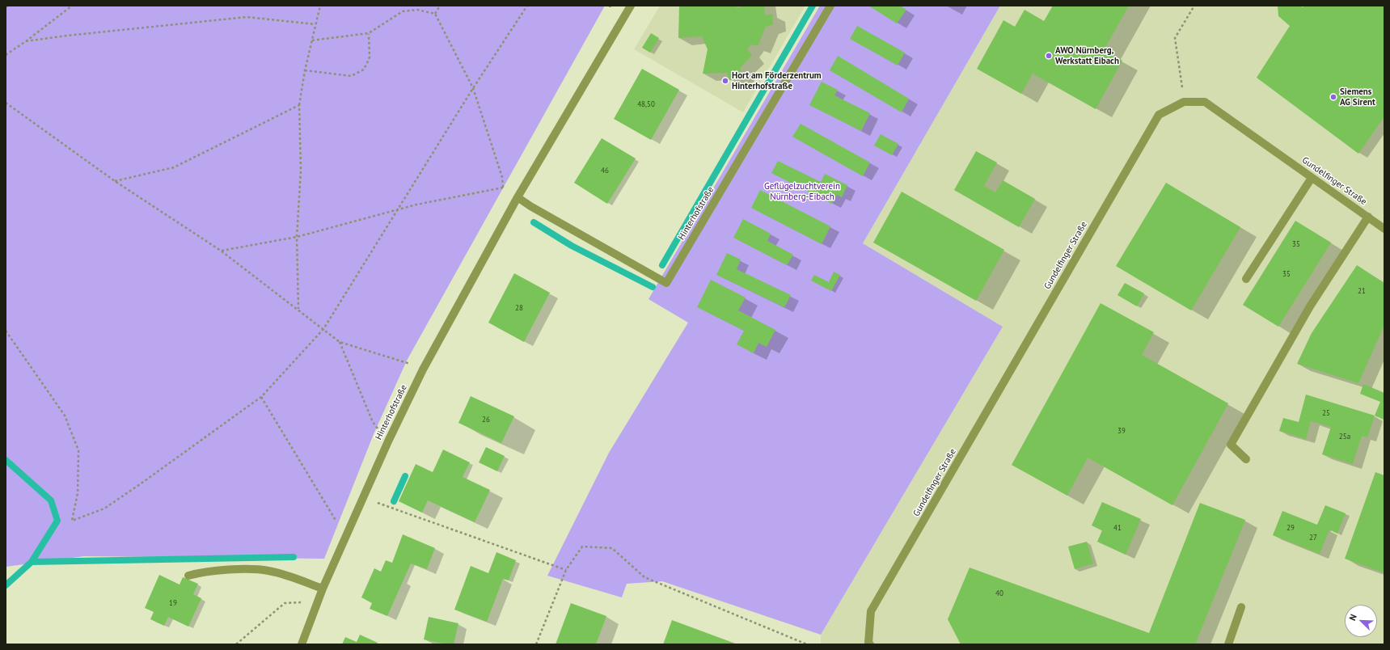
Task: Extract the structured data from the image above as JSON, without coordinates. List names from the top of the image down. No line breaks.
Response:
{"streets":{"street":["Gundelfinger Straße","Hinterhofstraße"]},"parks":["Geflügelzuchtverein Nürnberg-Eibach"],"places":["AWO Nürnberg, Werkstatt Eibach","Hort am Förderzentrum Hinterhofstraße","Siemens AG Sirent"],"house_numbers":["48,50","46","35","35","21","28","25","26","39","25a","41","29","27","40","19"],"north":"top left"}
